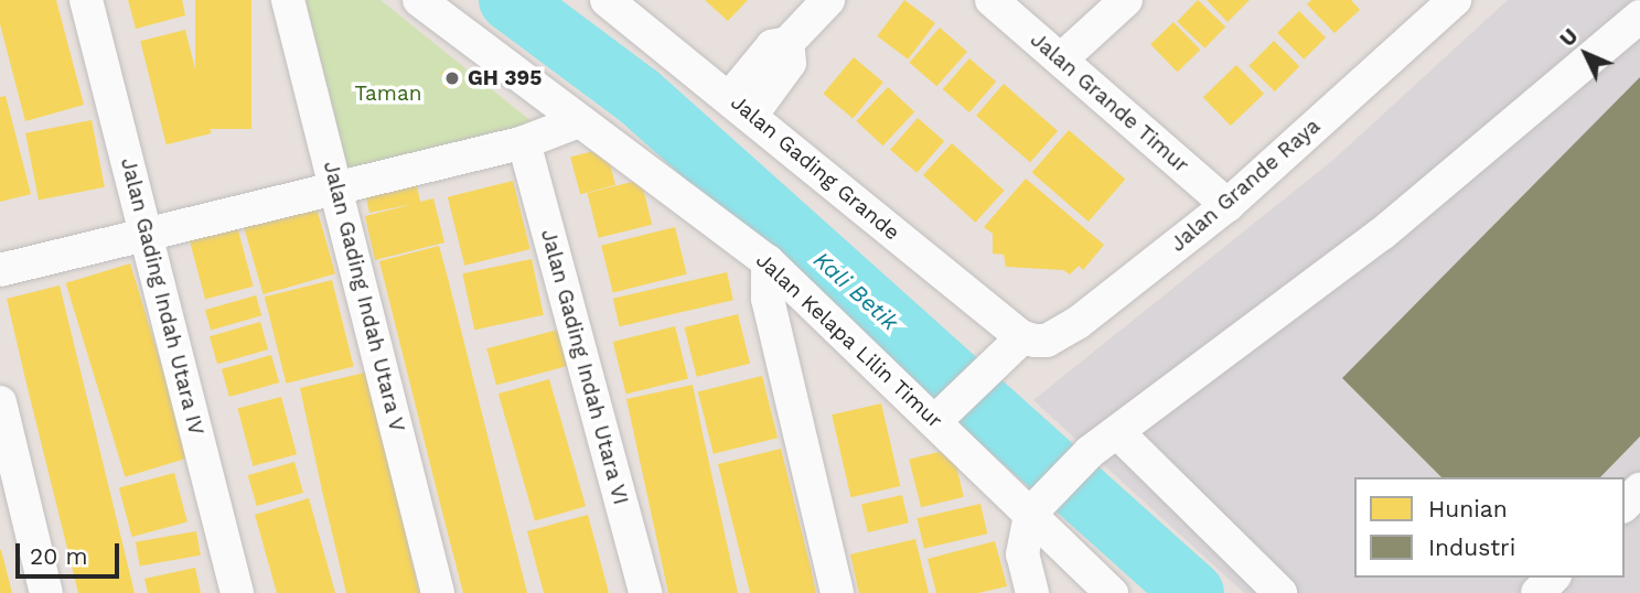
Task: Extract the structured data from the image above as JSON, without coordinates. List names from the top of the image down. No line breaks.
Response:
{"streets":{"street":["Jalan Grande Timur","Jalan Gading Grande","Jalan Grande Raya","Jalan Gading Indah Utara IV","Jalan Gading Indah Utara V","Jalan Kelapa Lilin Timur","Jalan Gading Indah Utara VI"]},"crossings":[["Jalan Grande Timur","Jalan Grande Raya"],["Jalan Gading Grande","Jalan Grande Raya"]],"water":["Kali Betik"],"parks":["Taman"],"places":["GH 395"],"legend":["Hunian","Industri"],"scale_bar":"20 m","north":"top left"}
